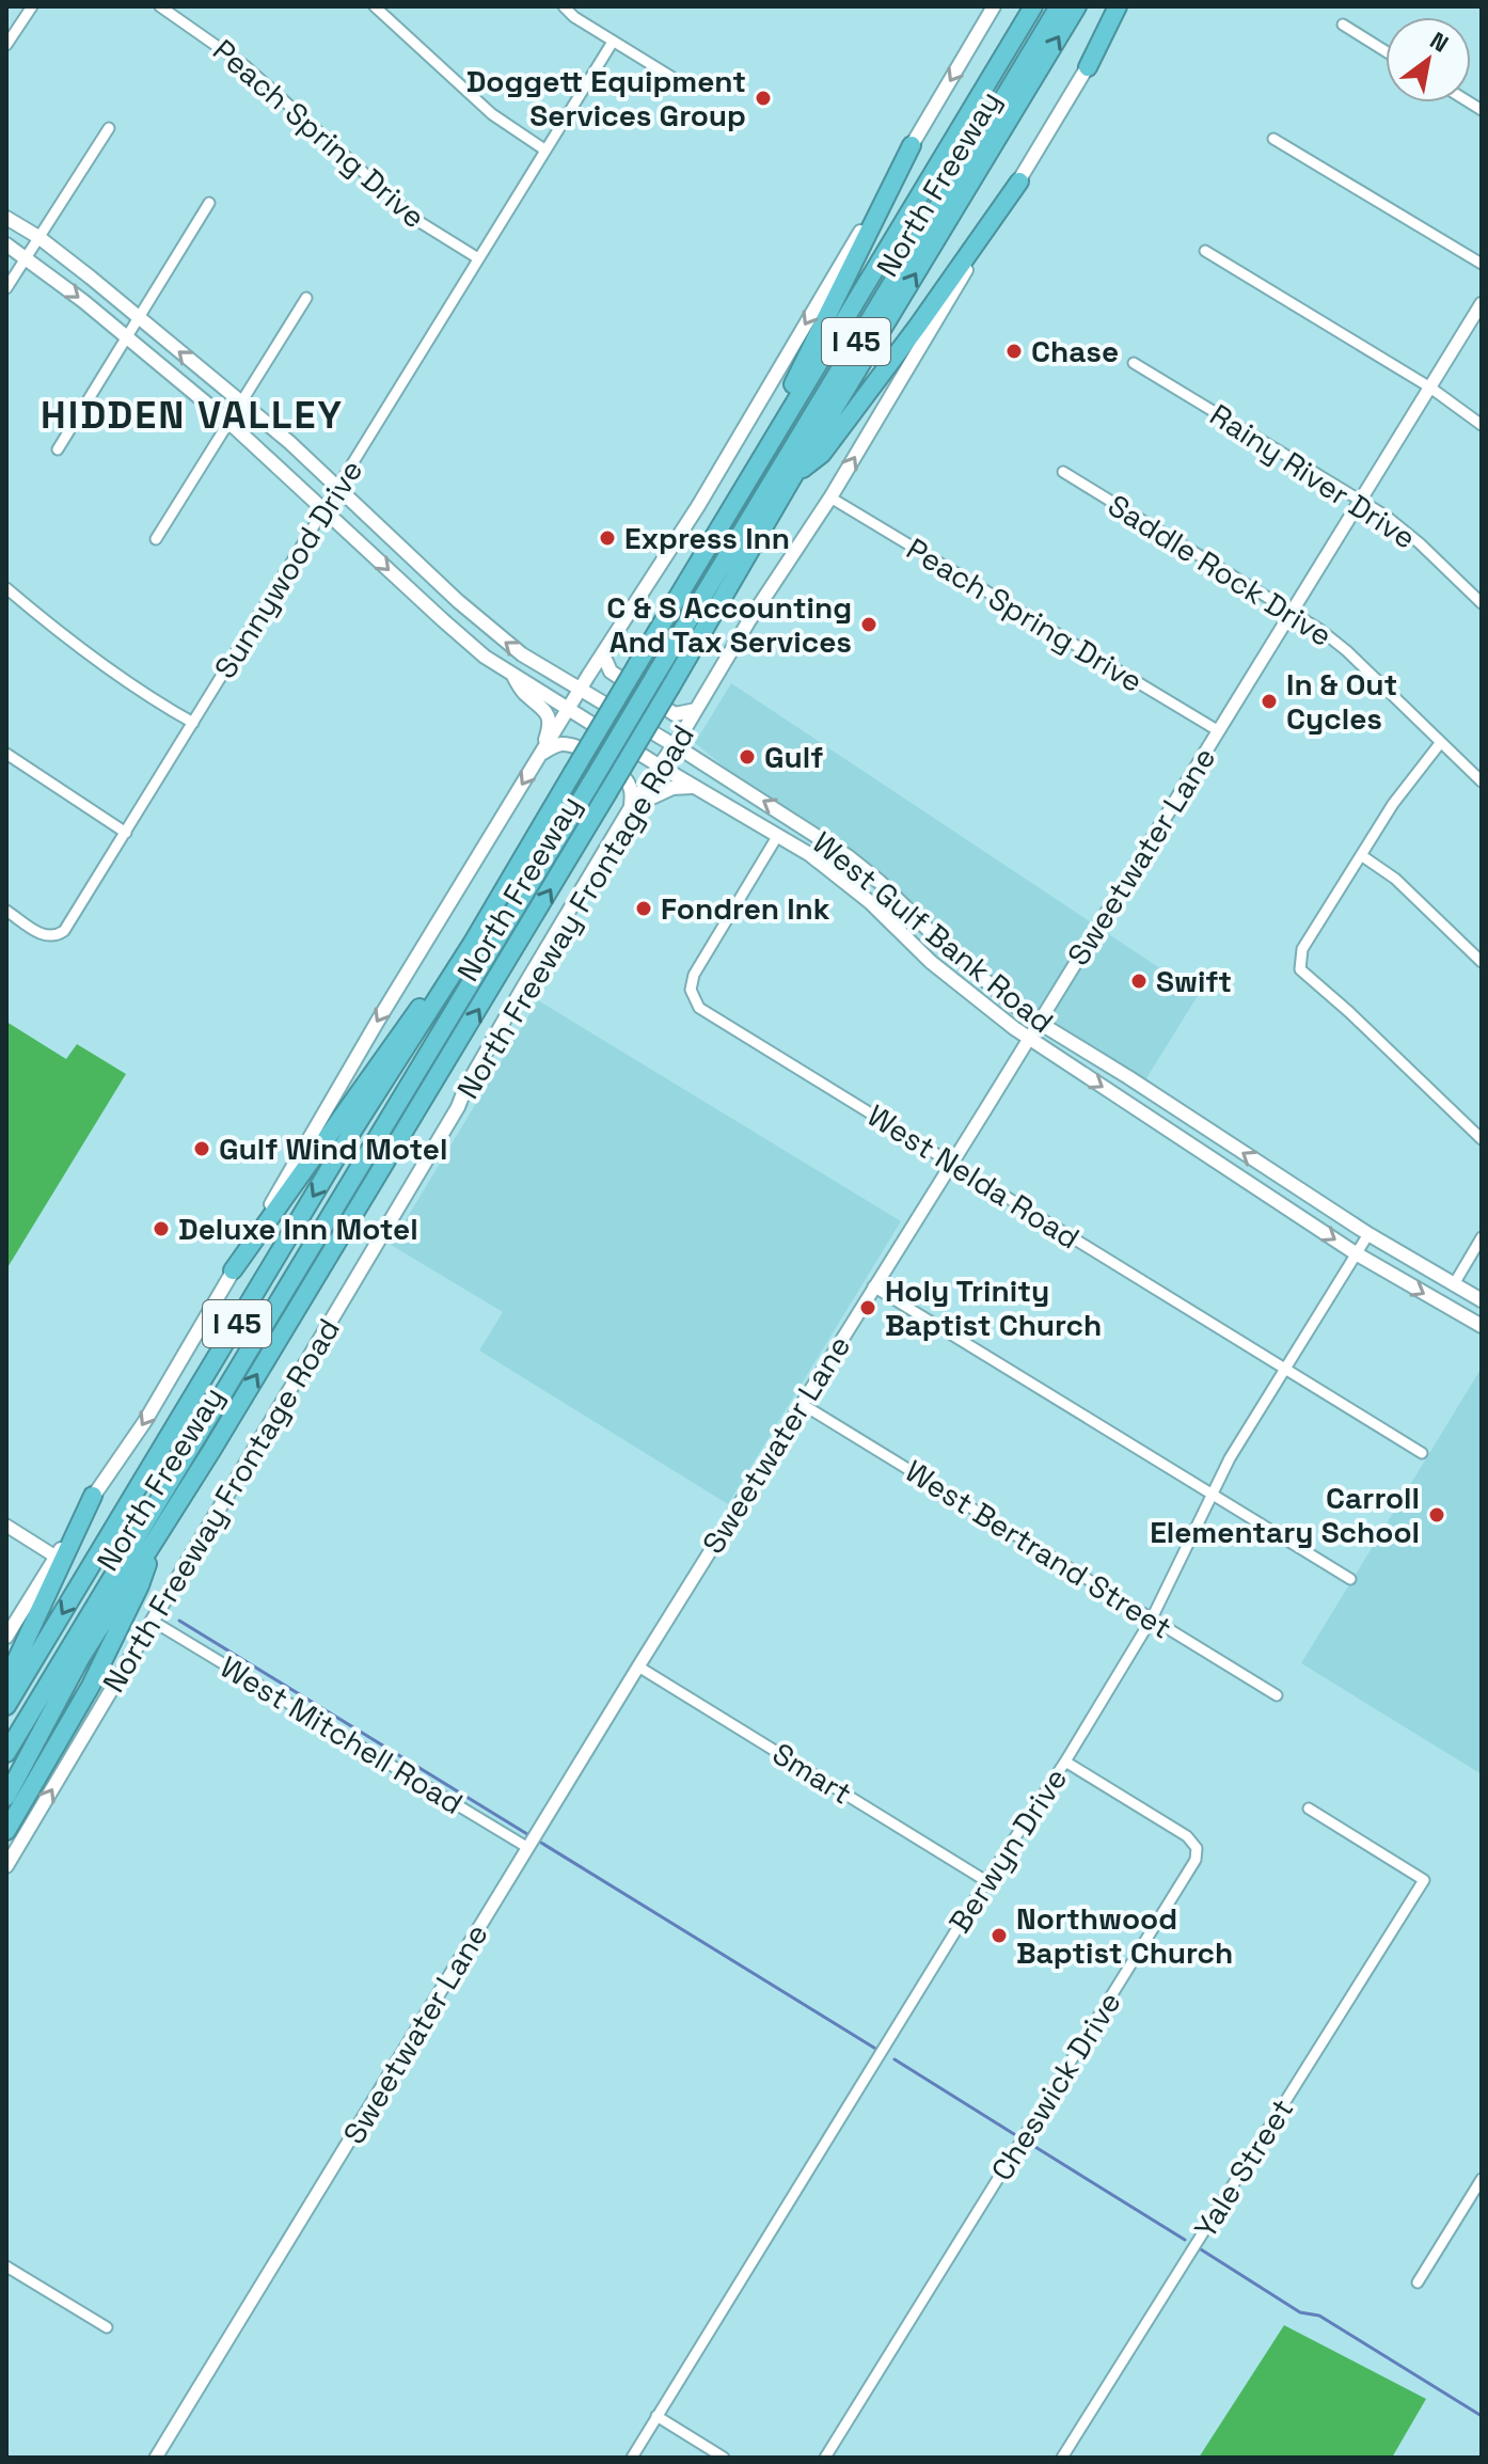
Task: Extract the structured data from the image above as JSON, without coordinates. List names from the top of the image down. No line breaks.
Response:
{"streets":{"highway":["North Freeway","I 45"],"main road":["North Freeway Frontage Road","West Gulf Bank Road"],"street":["Peach Spring Drive","Rainy River Drive","Sunnywood Drive","Saddle Rock Drive","Sweetwater Lane","West Nelda Road","West Bertrand Street","West Mitchell Road","Smart","Berwyn Drive","Cheswick Drive","Yale Street"]},"crossings":[["Peach Spring Drive","Sunnywood Drive"],["Peach Spring Drive","Sweetwater Lane"],["Peach Spring Drive","North Freeway Frontage Road"],["Rainy River Drive","Sweetwater Lane"],["Sunnywood Drive","West Gulf Bank Road"],["Saddle Rock Drive","Sweetwater Lane"],["Sweetwater Lane","West Gulf Bank Road"],["Sweetwater Lane","West Nelda Road"],["Sweetwater Lane","West Bertrand Street"],["Sweetwater Lane","West Mitchell Road"],["Sweetwater Lane","Smart"],["North Freeway Frontage Road","West Gulf Bank Road"],["North Freeway Frontage Road","West Mitchell Road"],["West Gulf Bank Road","West Nelda Road"],["West Gulf Bank Road","Berwyn Drive"],["West Nelda Road","Berwyn Drive"],["West Bertrand Street","Berwyn Drive"],["Smart","Berwyn Drive"],["Berwyn Drive","Cheswick Drive"]],"districts":["HIDDEN VALLEY"],"places":["Doggett Equipment Services Group","Chase","Express Inn","C & S Accounting And Tax Services","In & Out Cycles","Gulf","Fondren Ink","Swift","Gulf Wind Motel","Deluxe Inn Motel","Holy Trinity Baptist Church","Carroll Elementary School","Northwood Baptist Church"],"north":"top right"}
